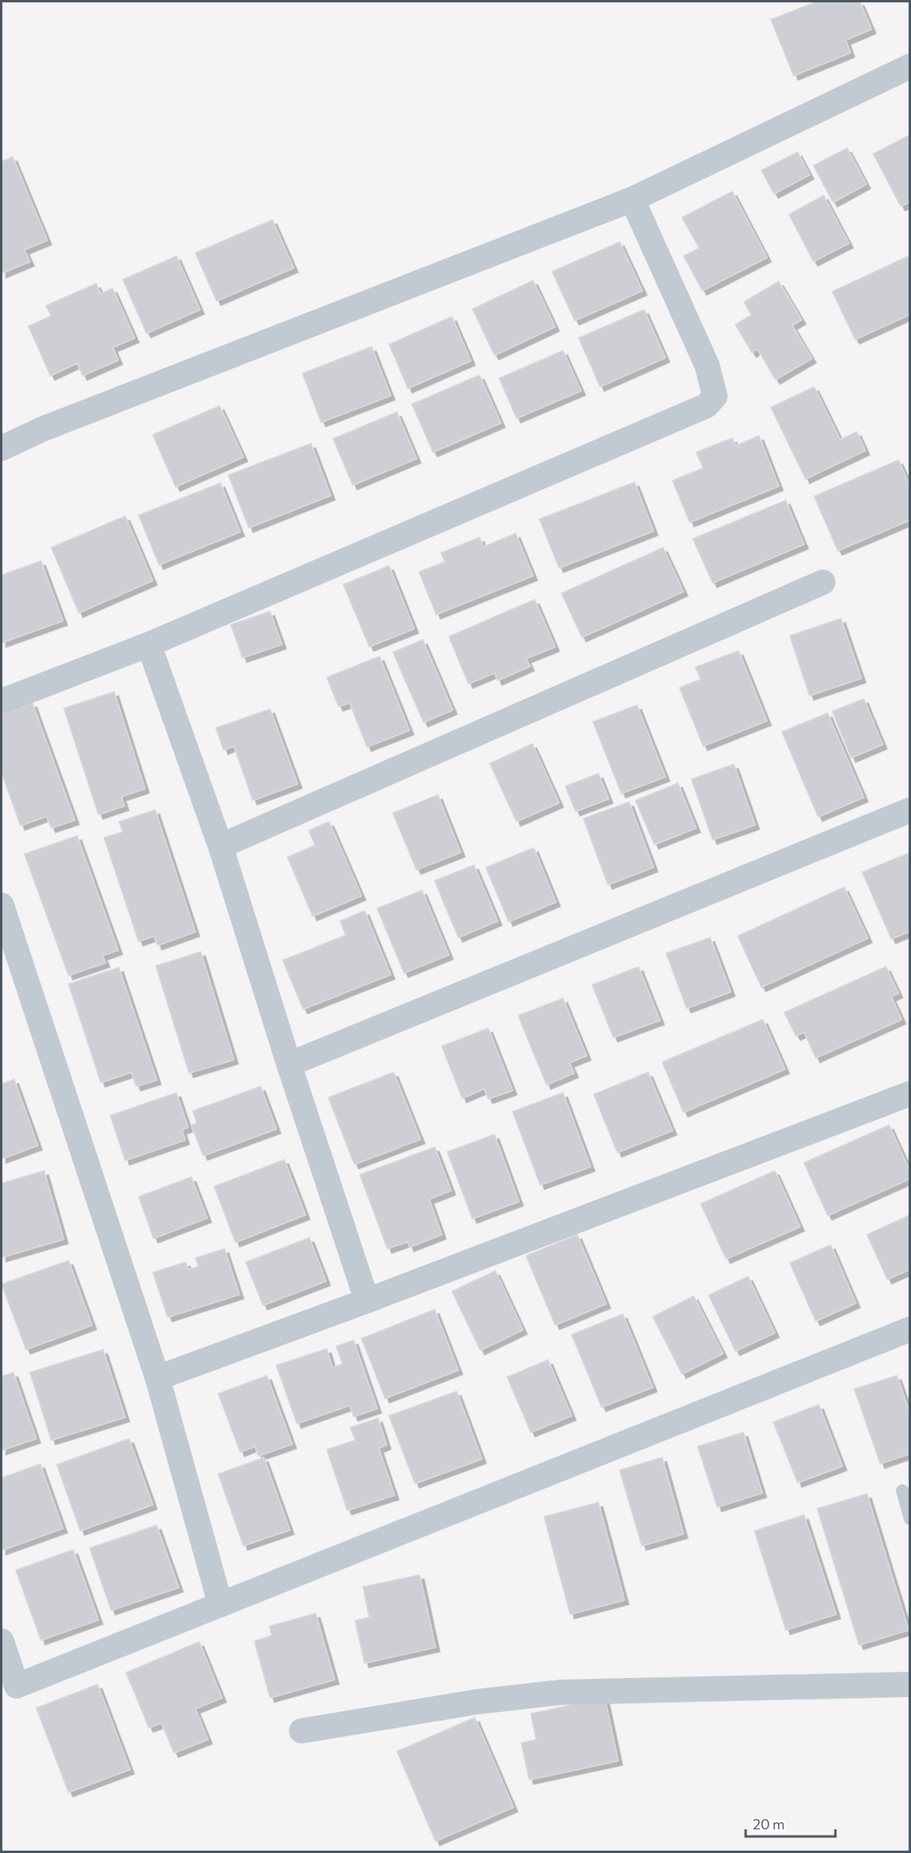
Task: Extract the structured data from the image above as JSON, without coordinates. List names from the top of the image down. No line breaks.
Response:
{"scale_bar":"20 m"}
